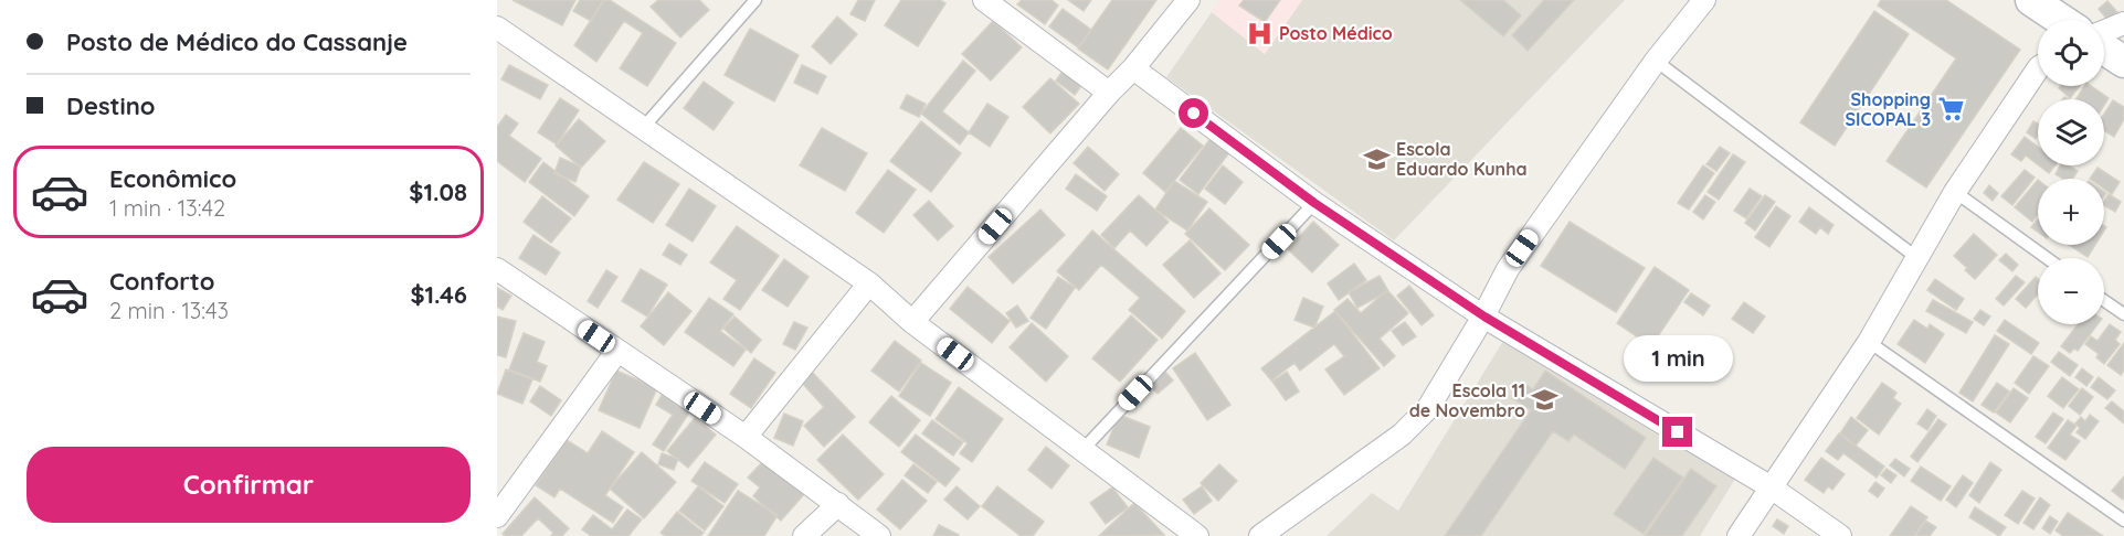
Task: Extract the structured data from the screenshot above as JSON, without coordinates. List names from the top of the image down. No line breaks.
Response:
{"places":{"hospital":["Posto Médico"],"supermarket":["Shopping SICOPAL 3"],"school or university":["Escola Eduardo Kunha","Escola 11 de Novembro"]},"page":{"banner":["Posto de Médico do Cassanje","Destino"],"map_buttons":["+","−"],"list":[{"name":"Econômico","note":"1 min · 13:42","value":"$1.08"},{"name":"Conforto","note":"2 min · 13:43","value":"$1.46"}],"bubble":"1 min","buttons":"Confirmar"}}
